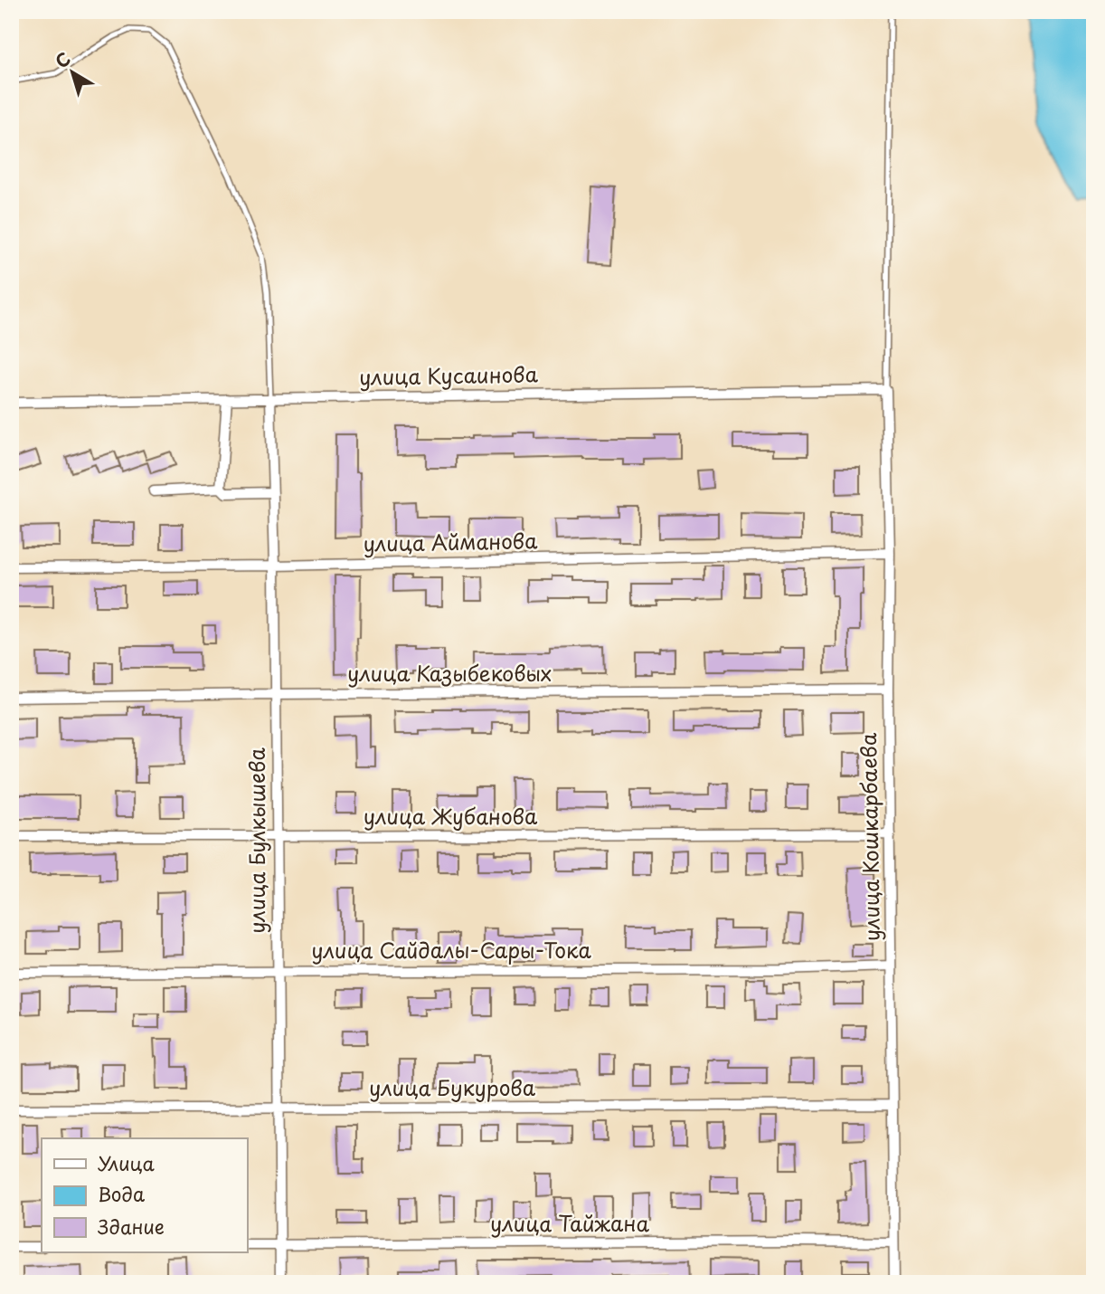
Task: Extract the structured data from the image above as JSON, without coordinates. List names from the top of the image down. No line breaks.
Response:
{"streets":{"street":["улица Кусаинова","улица Айманова","улица Казыбековых","улица Жубанова","улица Кошкарбаева","улица Булкышева","улица Сайдалы-Сары-Тока","улица Букурова","улица Тайжана"]},"crossings":[["улица Кусаинова","улица Кошкарбаева"],["улица Кусаинова","улица Булкышева"],["улица Айманова","улица Кошкарбаева"],["улица Айманова","улица Булкышева"],["улица Казыбековых","улица Кошкарбаева"],["улица Казыбековых","улица Булкышева"],["улица Жубанова","улица Кошкарбаева"],["улица Жубанова","улица Булкышева"],["улица Кошкарбаева","улица Сайдалы-Сары-Тока"],["улица Кошкарбаева","улица Букурова"],["улица Кошкарбаева","улица Тайжана"],["улица Булкышева","улица Сайдалы-Сары-Тока"],["улица Булкышева","улица Букурова"],["улица Булкышева","улица Тайжана"]],"legend":["Улица","Вода","Здание"],"north":"top left"}
